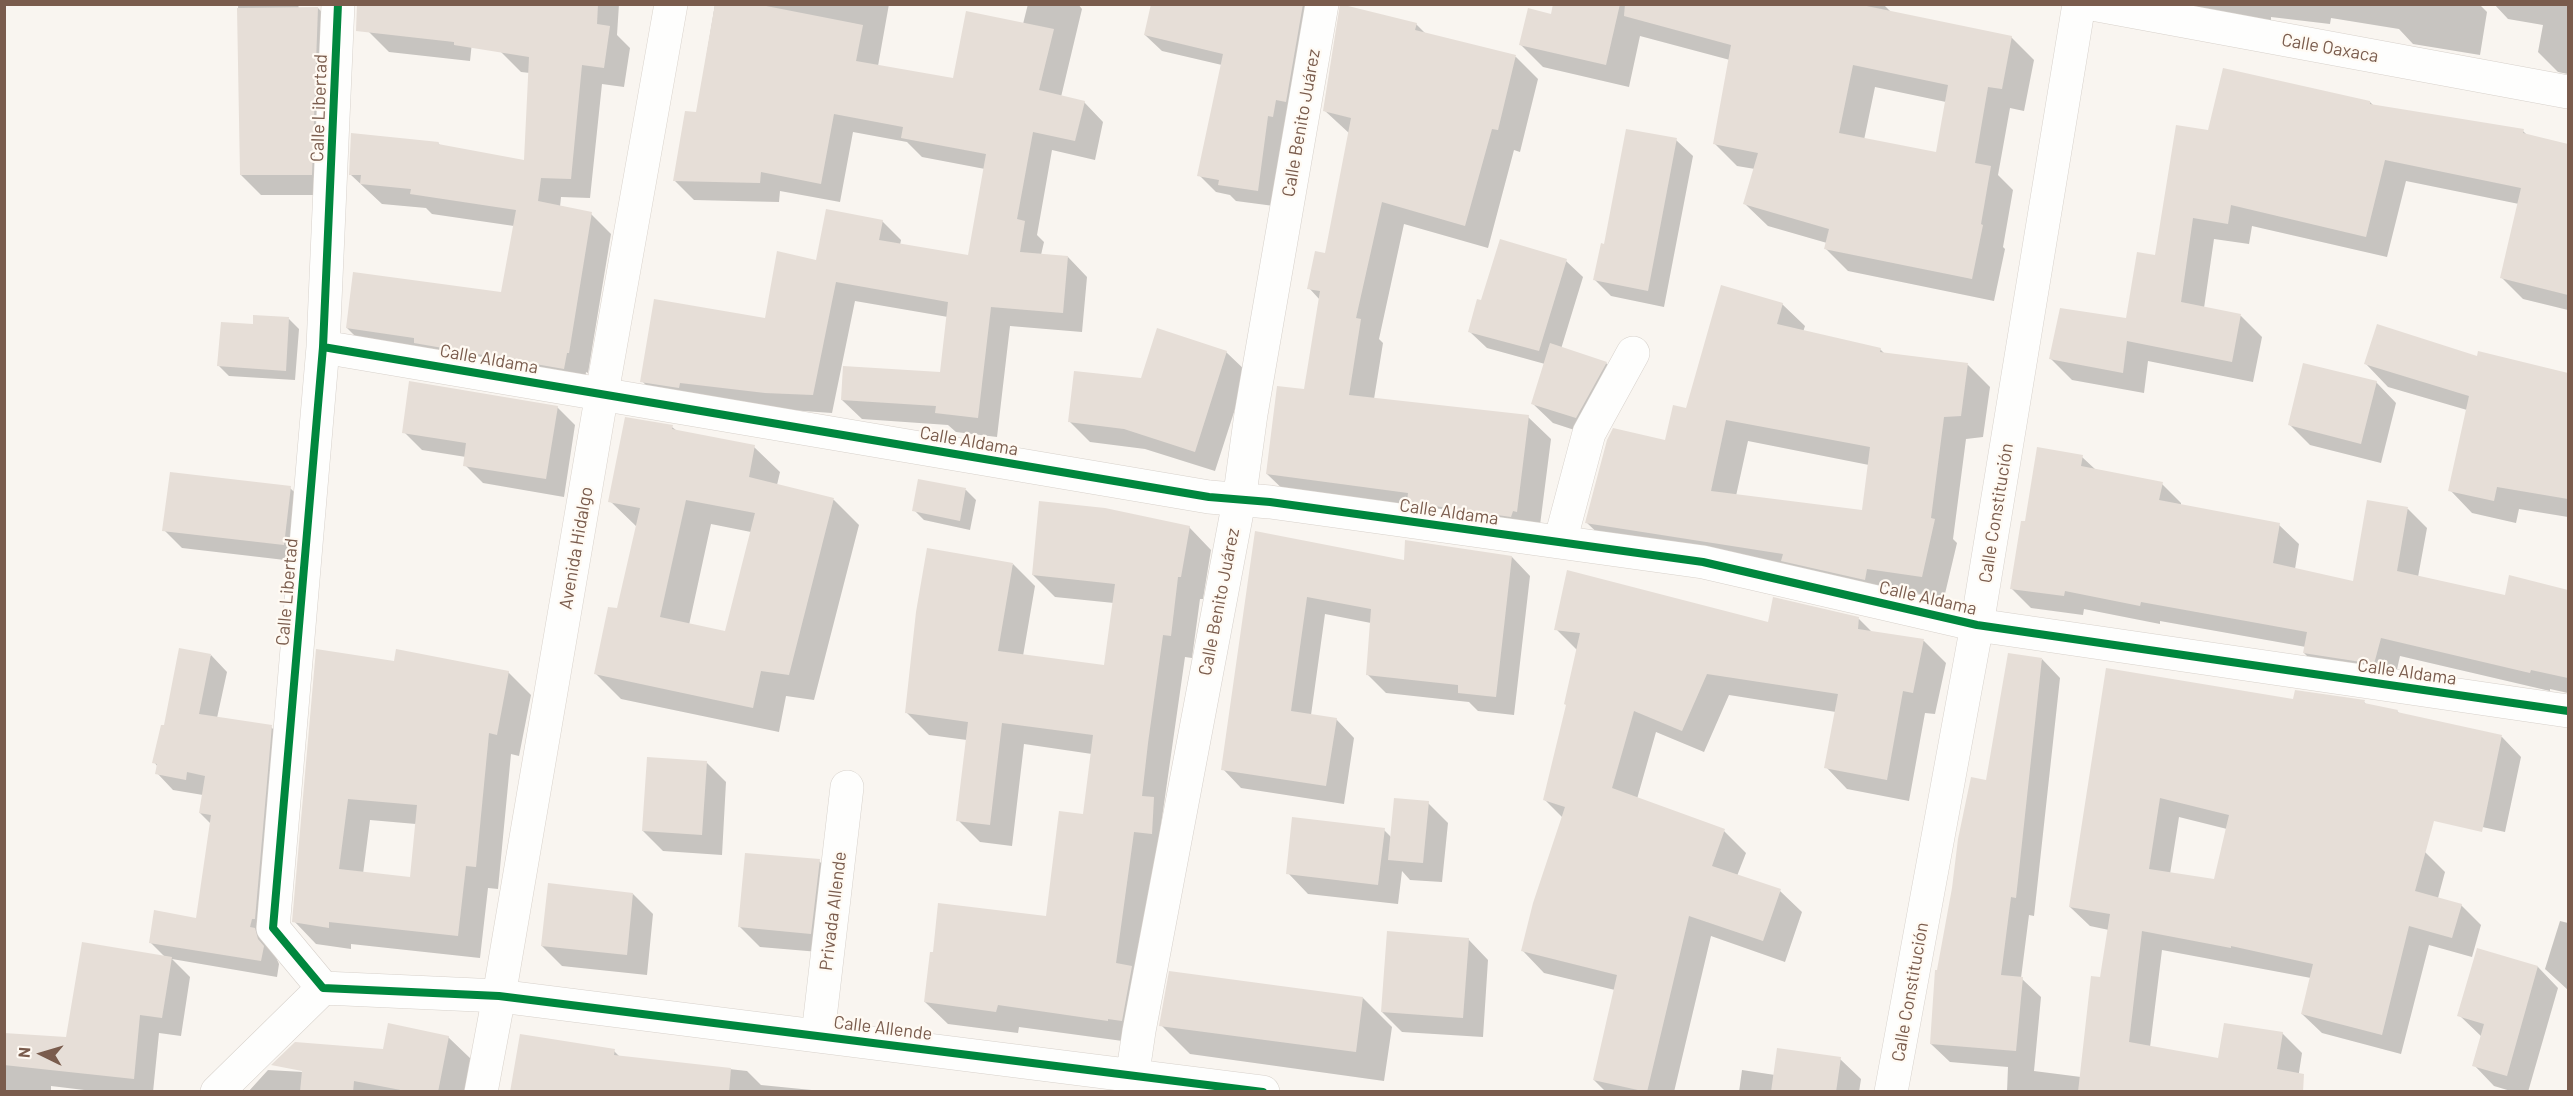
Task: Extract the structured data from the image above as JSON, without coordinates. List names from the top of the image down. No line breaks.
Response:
{"streets":{"street":["Calle Oaxaca","Calle Libertad","Calle Benito Juárez","Calle Aldama","Calle Constitución","Avenida Hidalgo","Privada Allende","Calle Allende"]},"crossings":[["Calle Libertad","Calle Aldama"],["Calle Benito Juárez","Calle Aldama"],["Calle Benito Juárez","Calle Allende"],["Calle Aldama","Calle Constitución"],["Calle Aldama","Avenida Hidalgo"],["Avenida Hidalgo","Calle Allende"],["Privada Allende","Calle Allende"]],"north":"left"}
